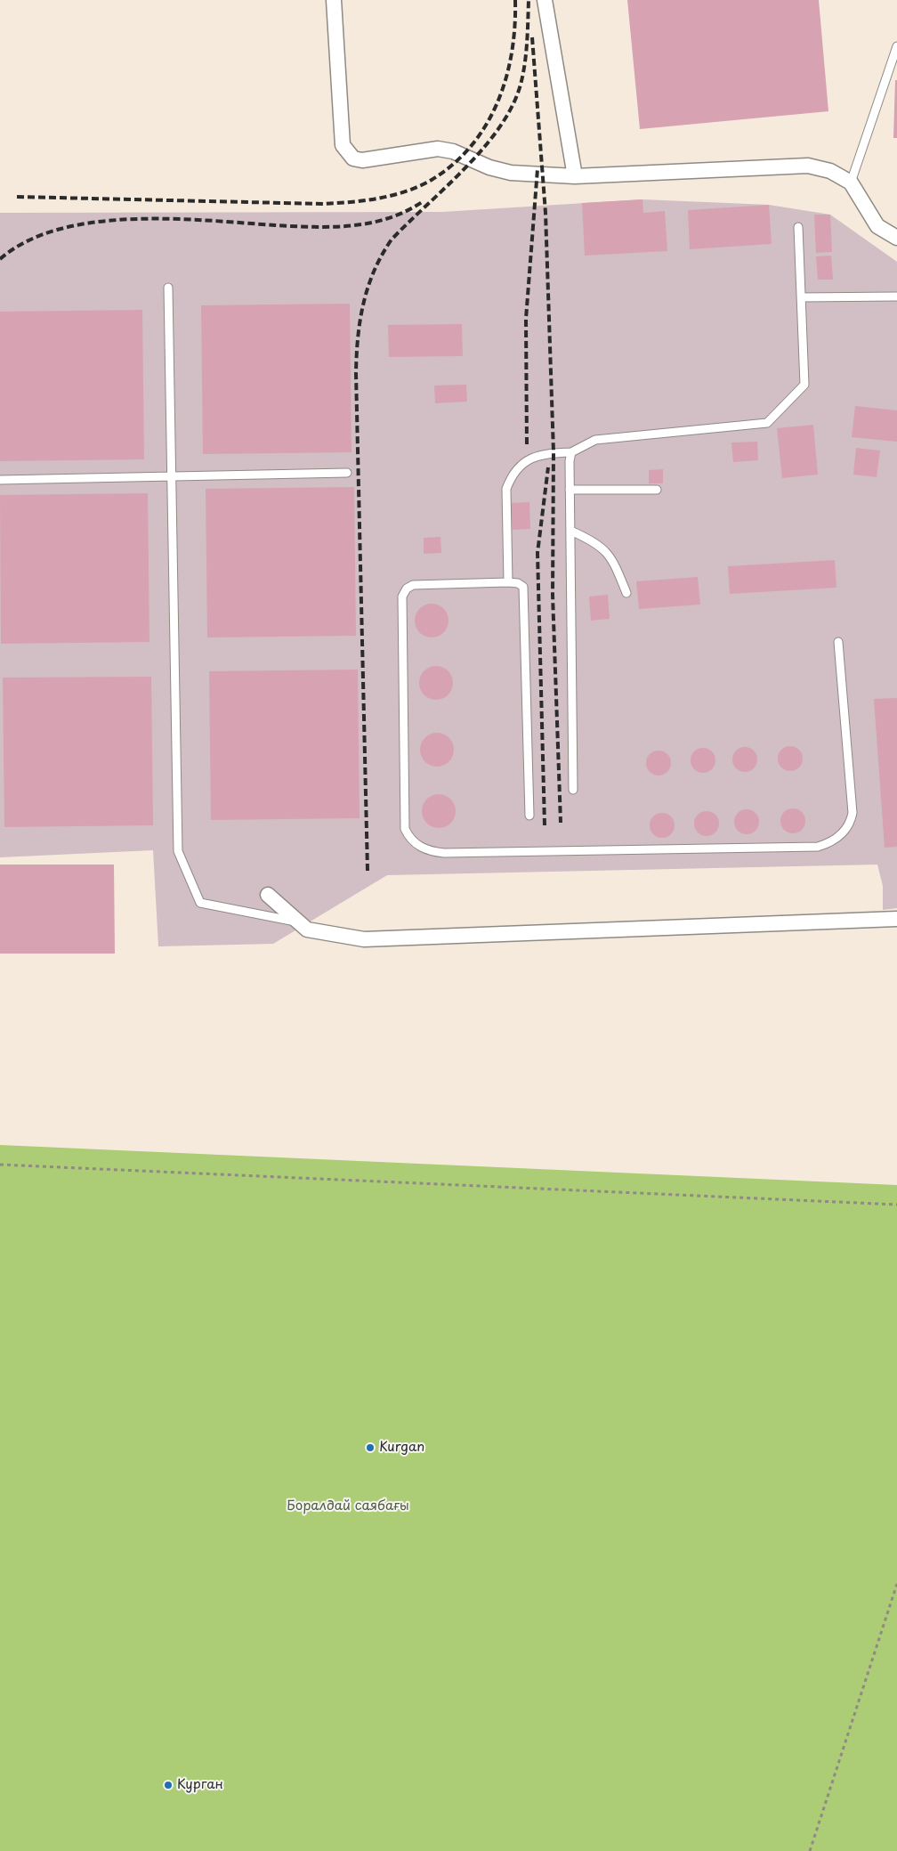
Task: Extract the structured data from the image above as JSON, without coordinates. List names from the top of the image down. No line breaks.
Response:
{"parks":["Боралдай саябағы"],"places":["Kurgan","Курган"]}
